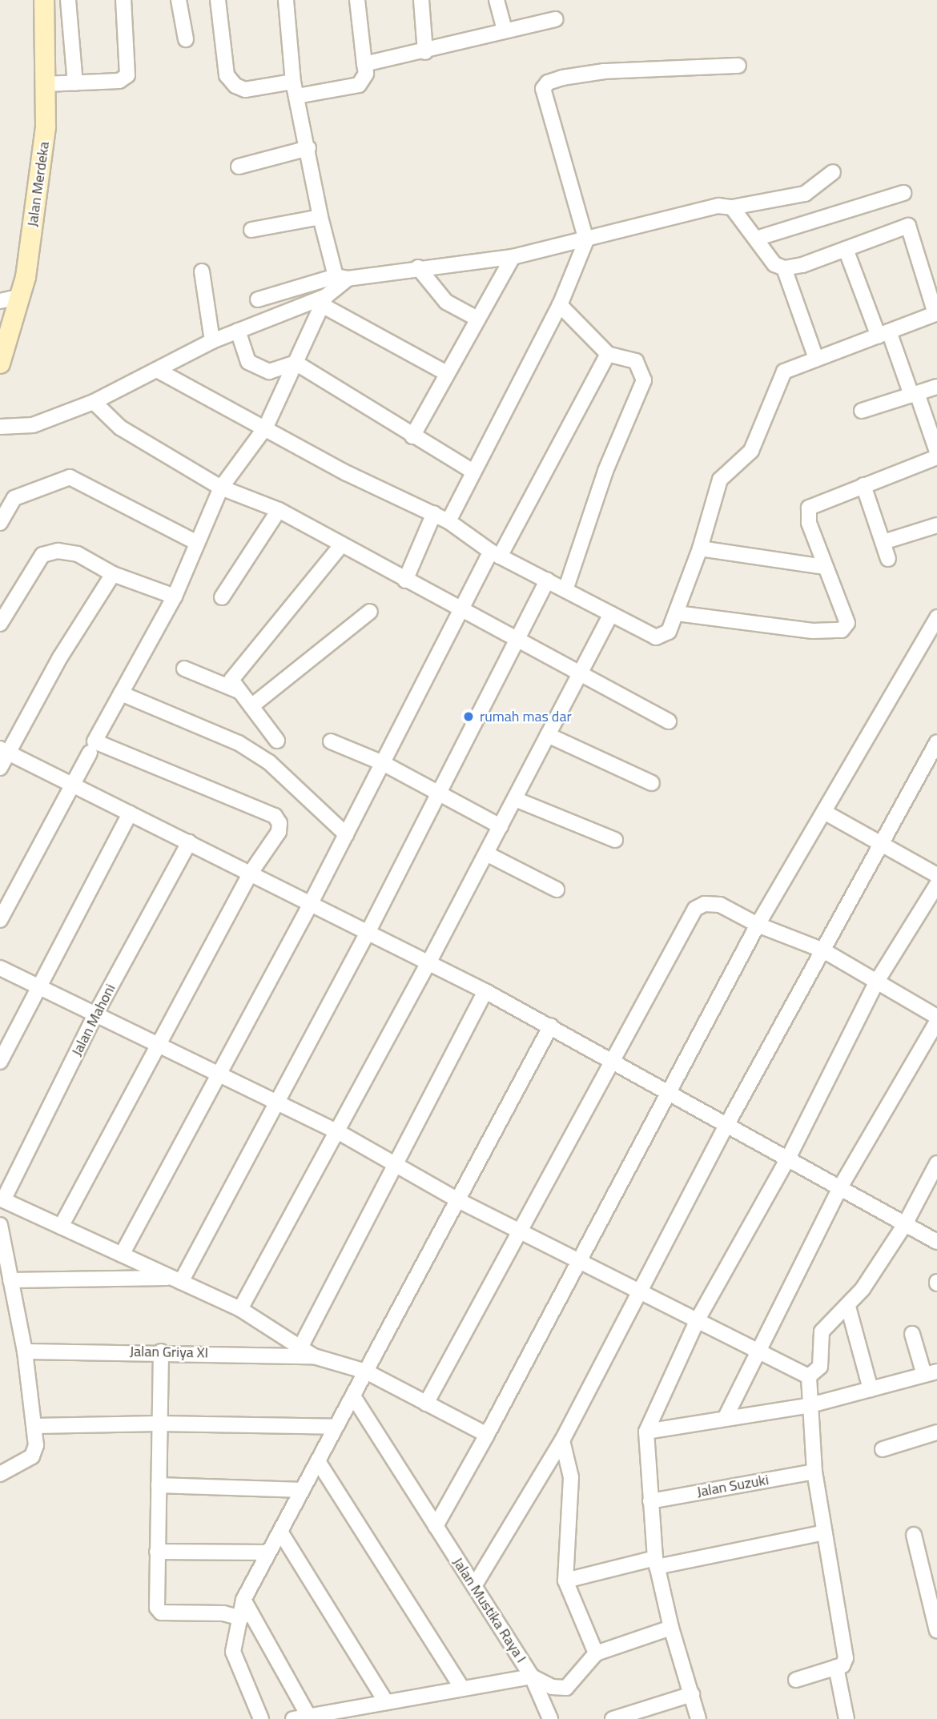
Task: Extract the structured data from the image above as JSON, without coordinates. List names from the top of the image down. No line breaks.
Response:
{"streets":{"street":["Jalan Merdeka","Jalan Mahoni","Jalan Griya XI","Jalan Suzuki","Jalan Mustika Raya I"]},"places":["rumah mas dar"]}
